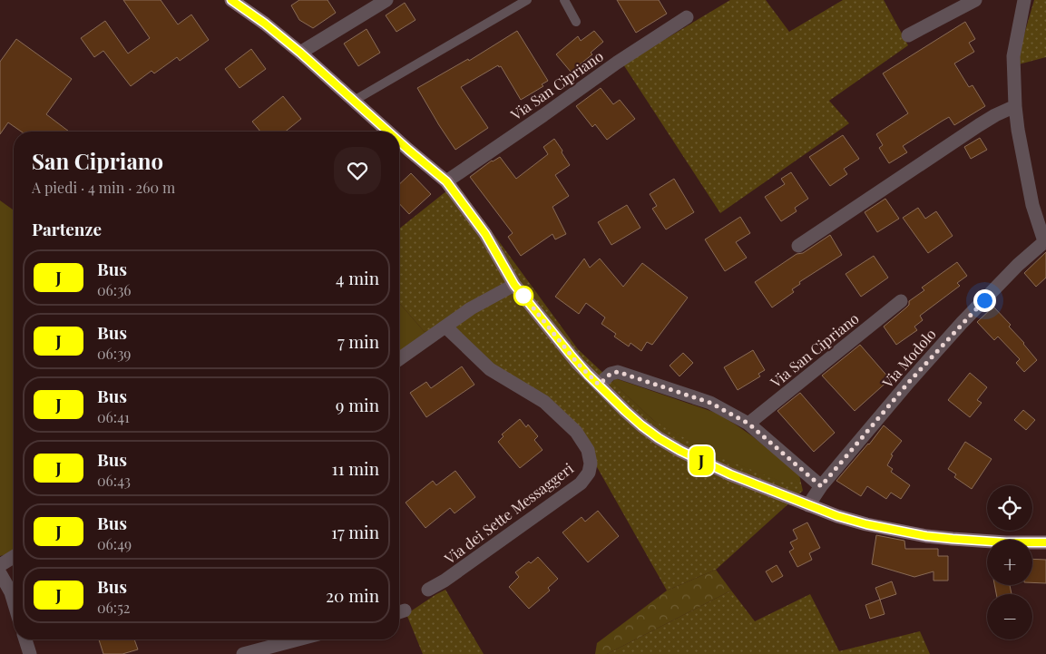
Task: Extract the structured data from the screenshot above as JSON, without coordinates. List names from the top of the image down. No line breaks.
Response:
{"streets":{"street":["Via San Cipriano","Via Modolo","Via dei Sette Messaggeri"]},"lines":["bus line J"],"page":{"on_map":"J","heading":[["San Cipriano","A piedi · 4 min · 260 m"],"Partenze"],"list":[{"mark":"J","name":"Bus","note":"06:36","value":"4 min"},{"mark":"J","name":"Bus","note":"06:39","value":"7 min"},{"mark":"J","name":"Bus","note":"06:41","value":"9 min"},{"mark":"J","name":"Bus","note":"06:43","value":"11 min"},{"mark":"J","name":"Bus","note":"06:49","value":"17 min"},{"mark":"J","name":"Bus","note":"06:52","value":"20 min"}],"map_buttons":["+","−"]}}
